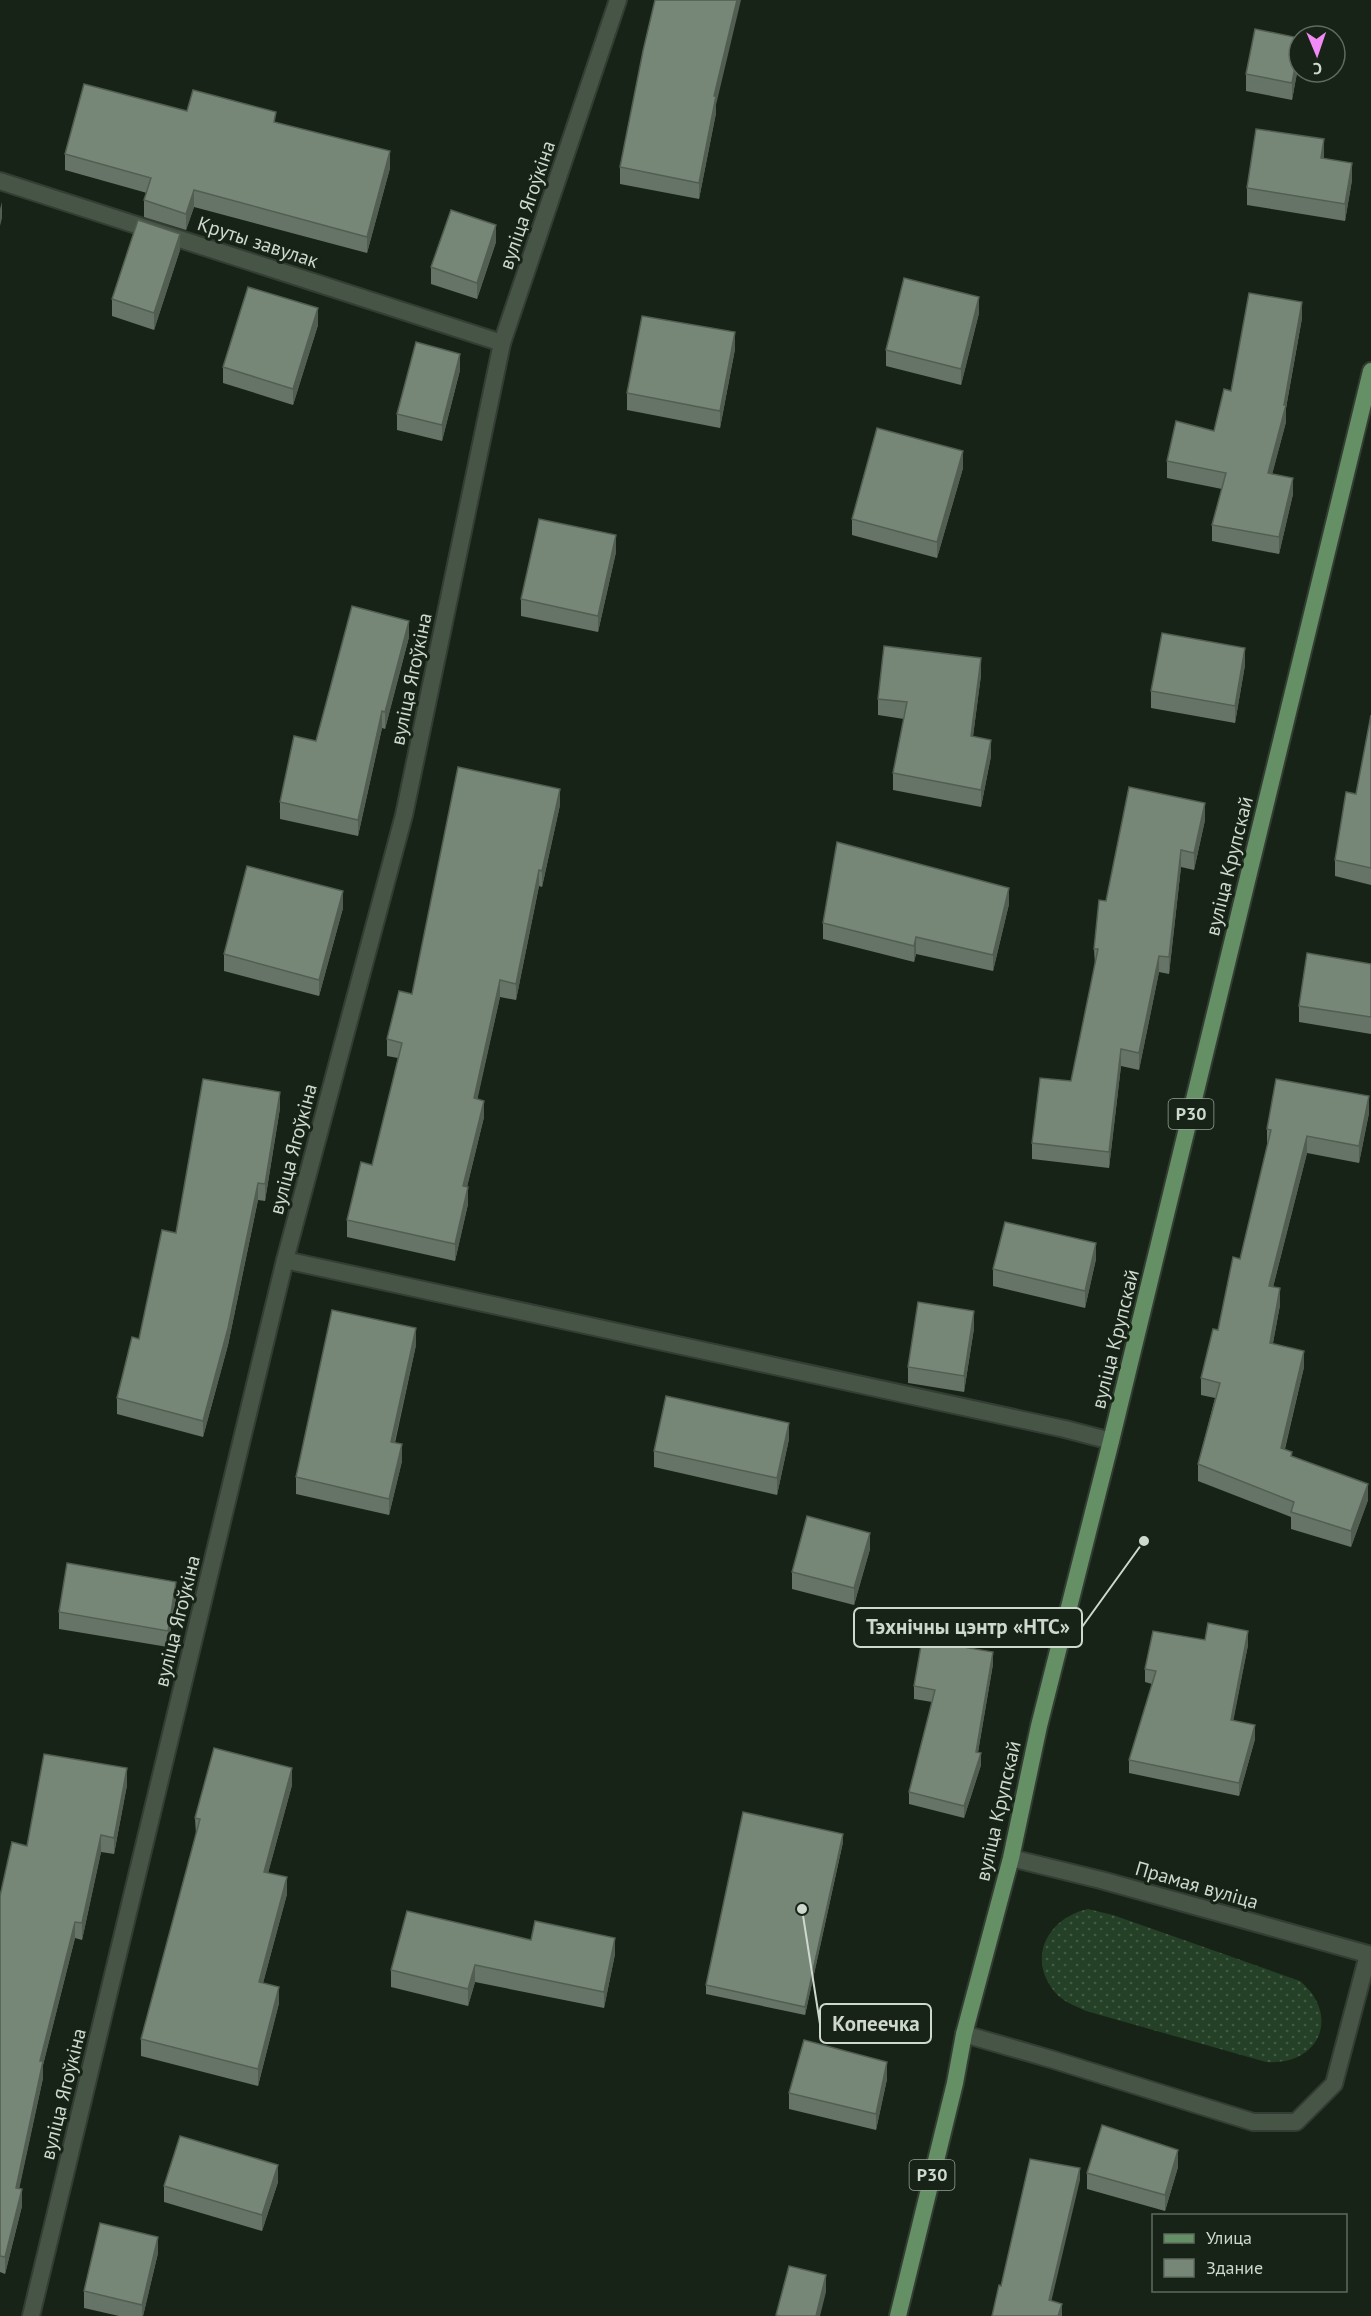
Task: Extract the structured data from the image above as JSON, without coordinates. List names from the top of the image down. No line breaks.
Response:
{"streets":{"main road":["вуліца Крупскай","Р30"],"street":["вуліца Ягоўкіна","Круты завулак","Прамая вуліца"]},"crossings":[["вуліца Ягоўкіна","Круты завулак"],["вуліца Крупскай","Прамая вуліца"]],"places":["Тэхнічны цэнтр «НТС»","Копеечка"],"legend":["Улица","Здание"],"north":"bottom"}
